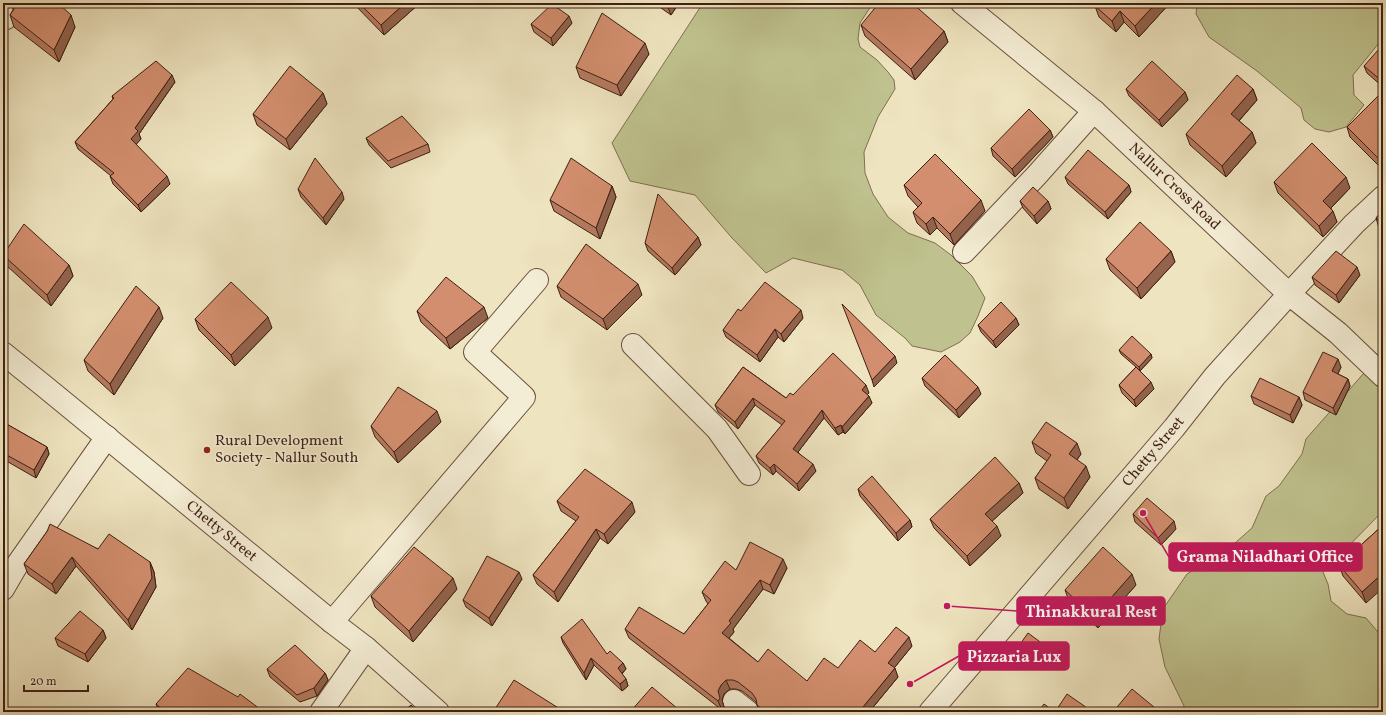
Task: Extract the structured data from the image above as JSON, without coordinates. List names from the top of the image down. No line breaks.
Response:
{"streets":{"street":["Nallur Cross Road","Chetty Street"]},"crossings":[["Nallur Cross Road","Chetty Street"]],"places":["Rural Development Society - Nallur South","Grama Niladhari Office","Thinakkural Rest","Pizzaria Lux"],"scale_bar":"20 m"}
